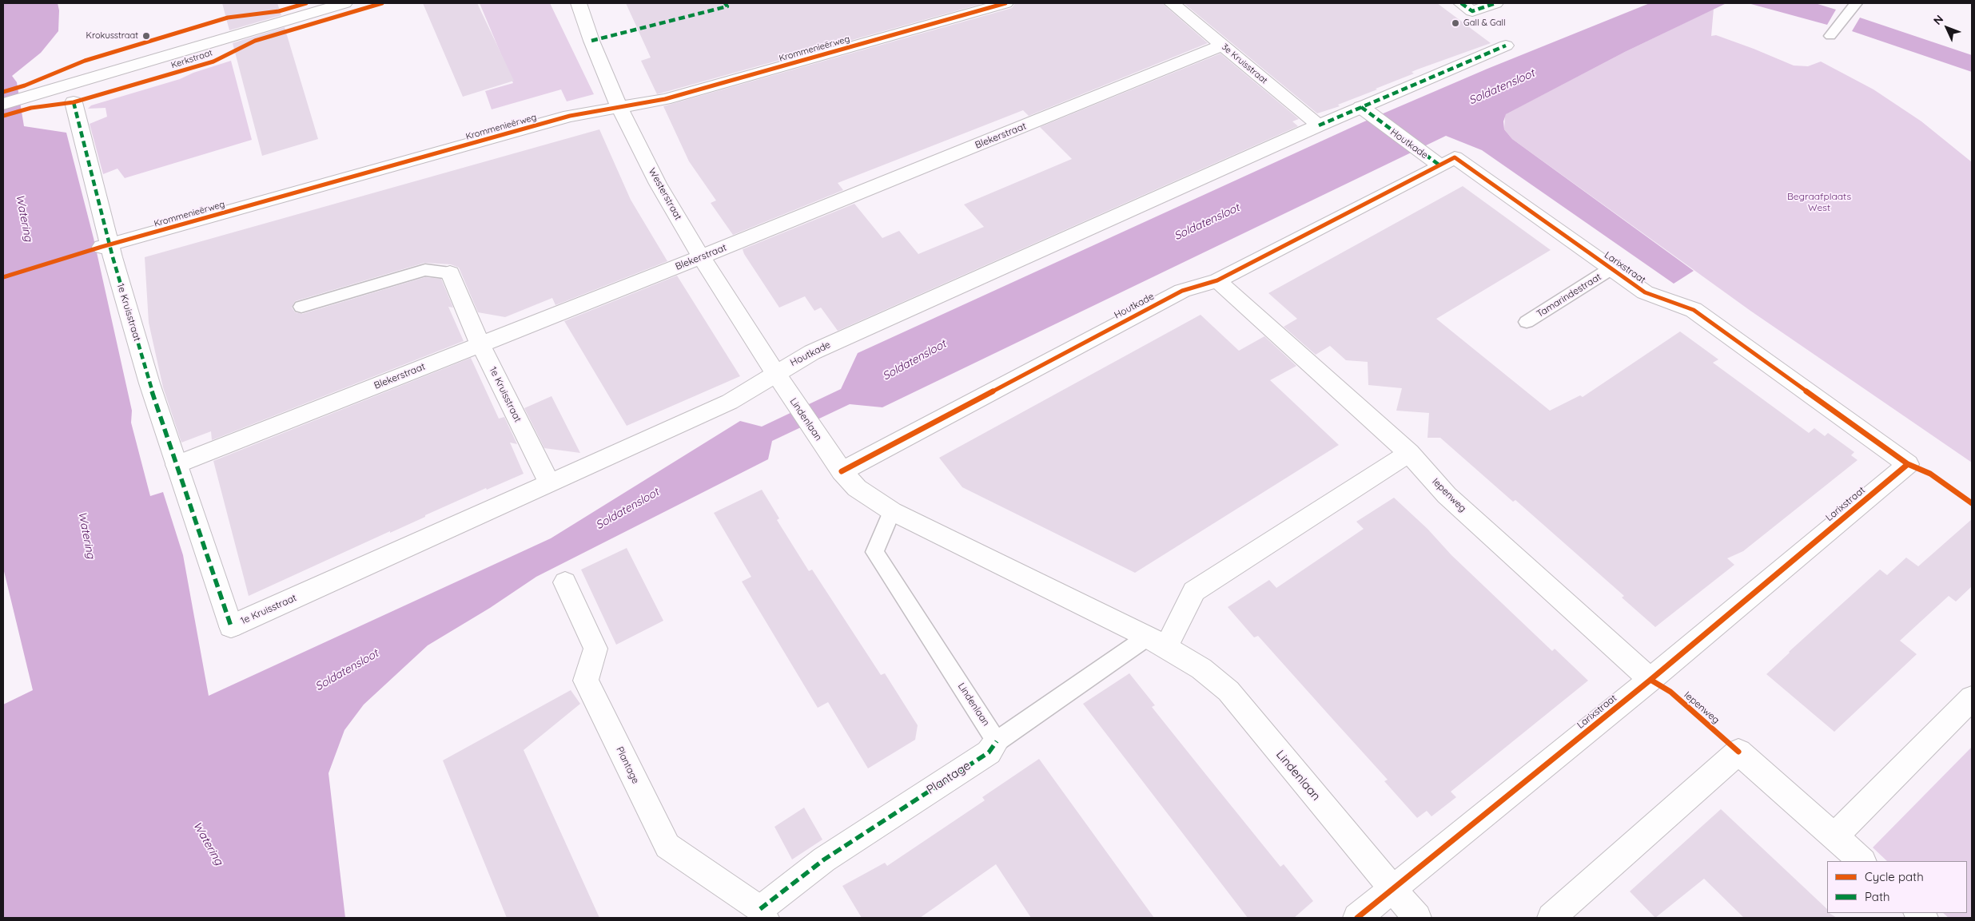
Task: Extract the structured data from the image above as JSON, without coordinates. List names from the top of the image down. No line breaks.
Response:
{"streets":{"street":["Krommenieërweg","Kerkstraat","3e Kruisstraat","Blekerstraat","Houtkade","Westerstraat","Larixstraat","1e Kruisstraat","Lindenlaan","Iepenweg","Plantage"],"lane":["Tamarindestraat"]},"crossings":[["Krommenieërweg","Westerstraat"],["Krommenieërweg","1e Kruisstraat"],["3e Kruisstraat","Blekerstraat"],["3e Kruisstraat","Houtkade"],["Blekerstraat","Westerstraat"],["Blekerstraat","1e Kruisstraat"],["Houtkade","Westerstraat"],["Houtkade","Larixstraat"],["Houtkade","1e Kruisstraat"],["Houtkade","Lindenlaan"],["Houtkade","Iepenweg"],["Westerstraat","Lindenlaan"],["Larixstraat","Tamarindestraat"],["Larixstraat","Lindenlaan"],["Larixstraat","Iepenweg"],["Lindenlaan","Plantage"]],"water":["Soldatensloot","Watering"],"parks":["Begraafplaats West"],"places":["Gall & Gall","Krokusstraat"],"legend":["Cycle path","Path"],"north":"top left"}
